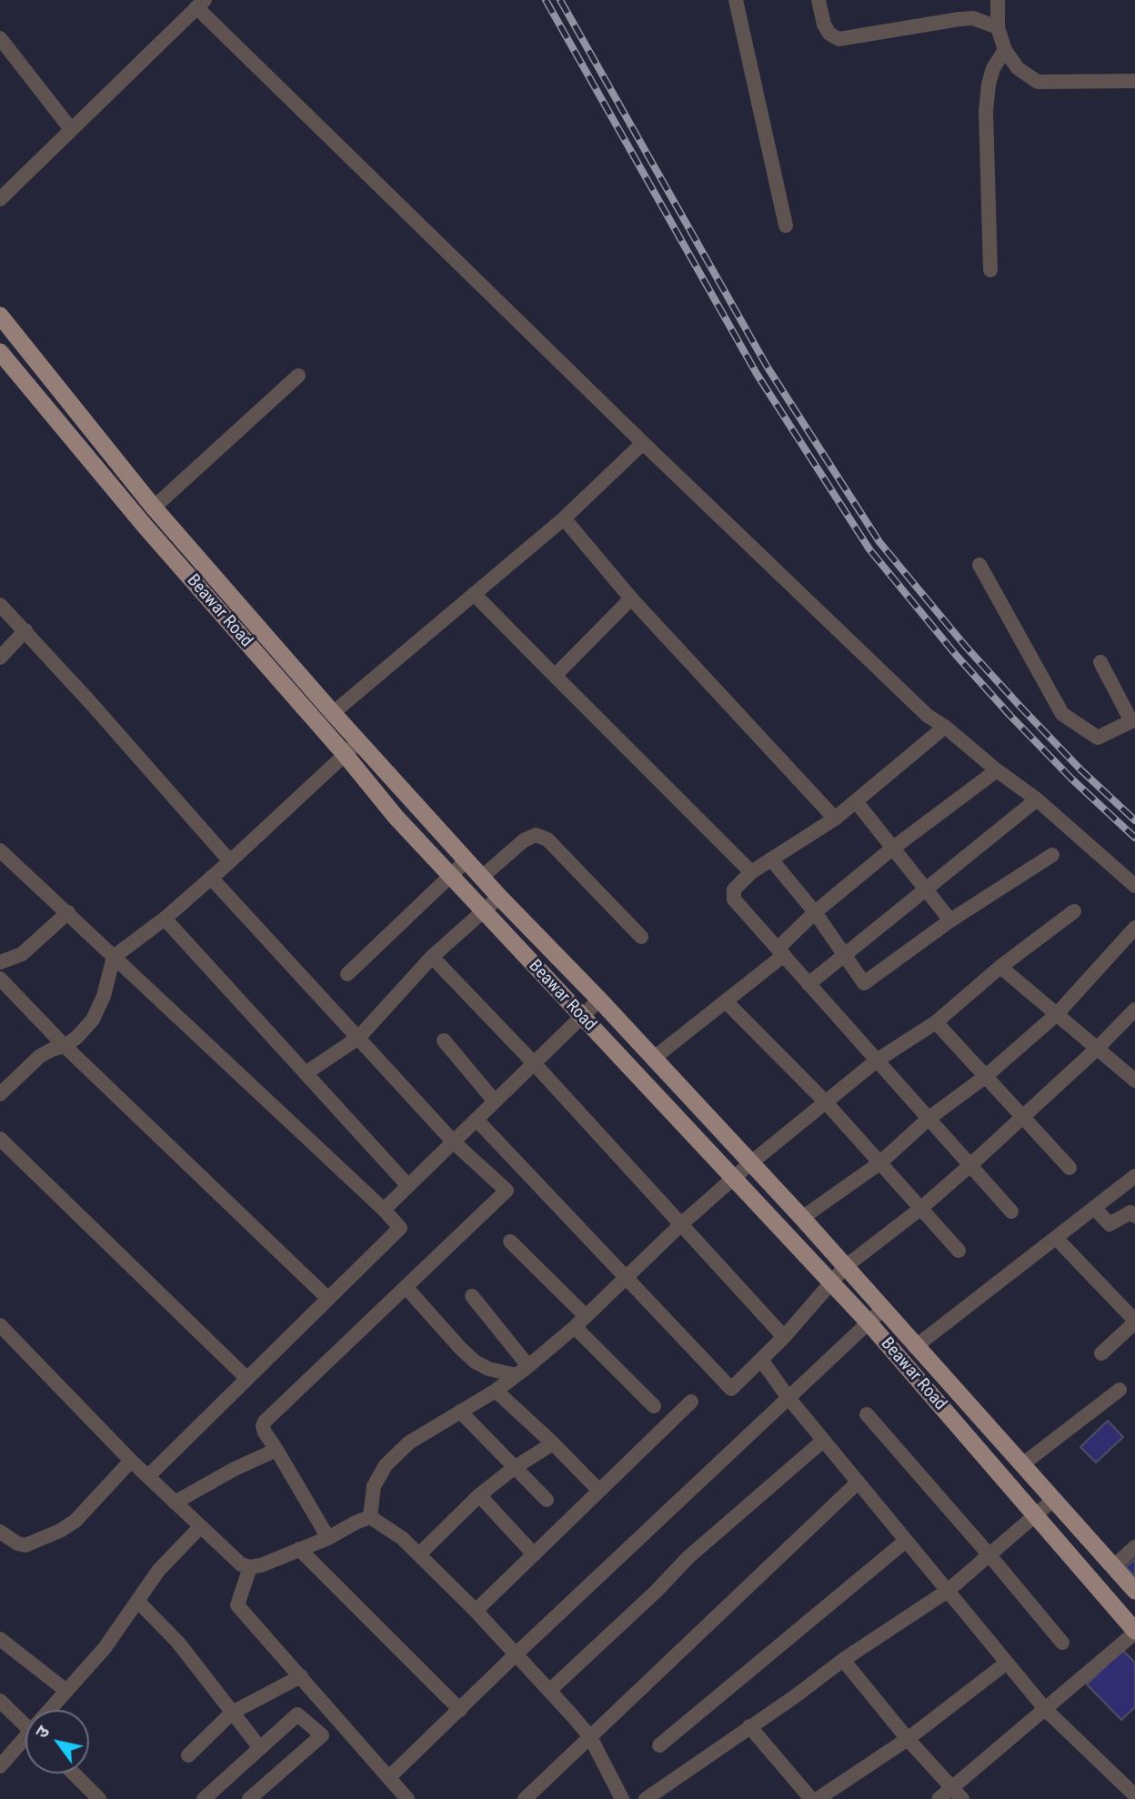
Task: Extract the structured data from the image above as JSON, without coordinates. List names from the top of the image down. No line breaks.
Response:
{"streets":{"main road":["Beawar Road"]},"north":"top left"}
